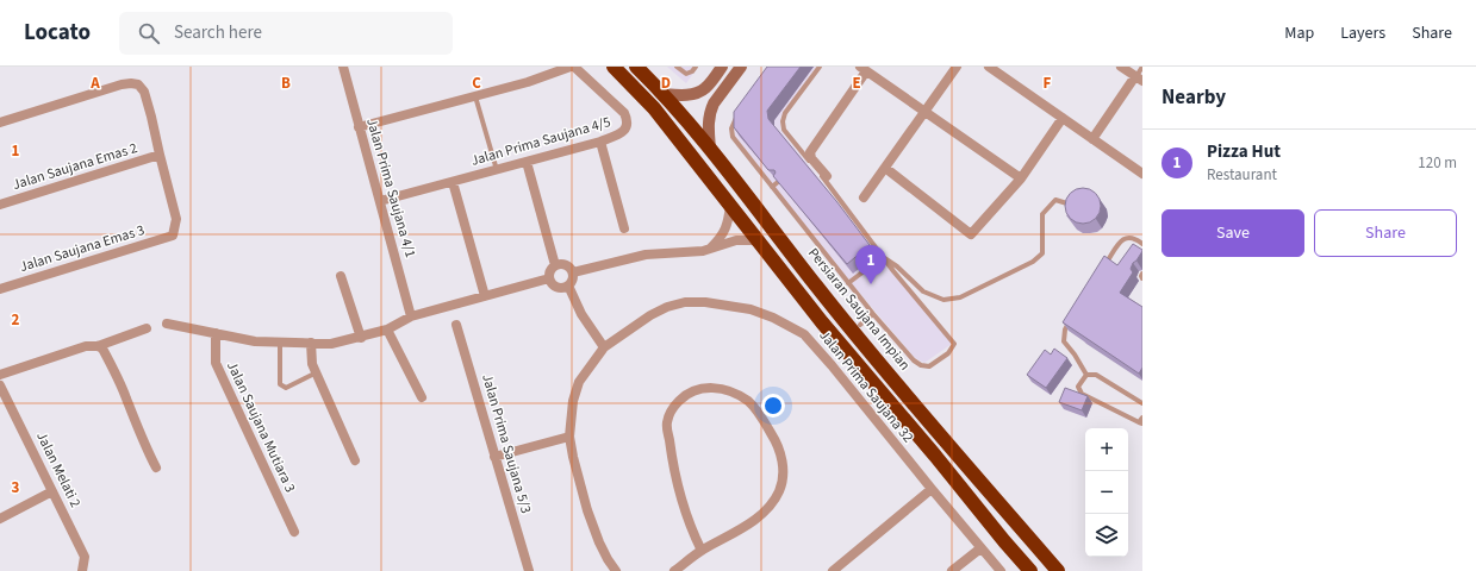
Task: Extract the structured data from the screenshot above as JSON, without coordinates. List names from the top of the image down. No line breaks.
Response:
{"streets":{"highway":["Persiaran Saujana Impian"],"street":["Jalan Prima Saujana 4/5","Jalan Saujana Emas 2","Jalan Prima Saujana 4/1","Jalan Saujana Emas 3","Jalan Prima Saujana 32","Jalan Saujana Mutiara 3","Jalan Prima Saujana 5/3","Jalan Melati 2"]},"crossings":[["Jalan Prima Saujana 4/5","Jalan Prima Saujana 4/1"],["Jalan Saujana Emas 2","Jalan Saujana Emas 3"]],"page":{"header":"Locato","search":"Search here","nav":["Map","Layers","Share"],"heading":"Nearby","list":[{"mark":"1","name":"Pizza Hut","note":"Restaurant","value":"120 m"}],"buttons":["Save","Share"],"pins":"1","map_buttons":["+","−"]},"grid":{"columns":["A","B","C","D","E","F"],"rows":["1","2","3"]}}
